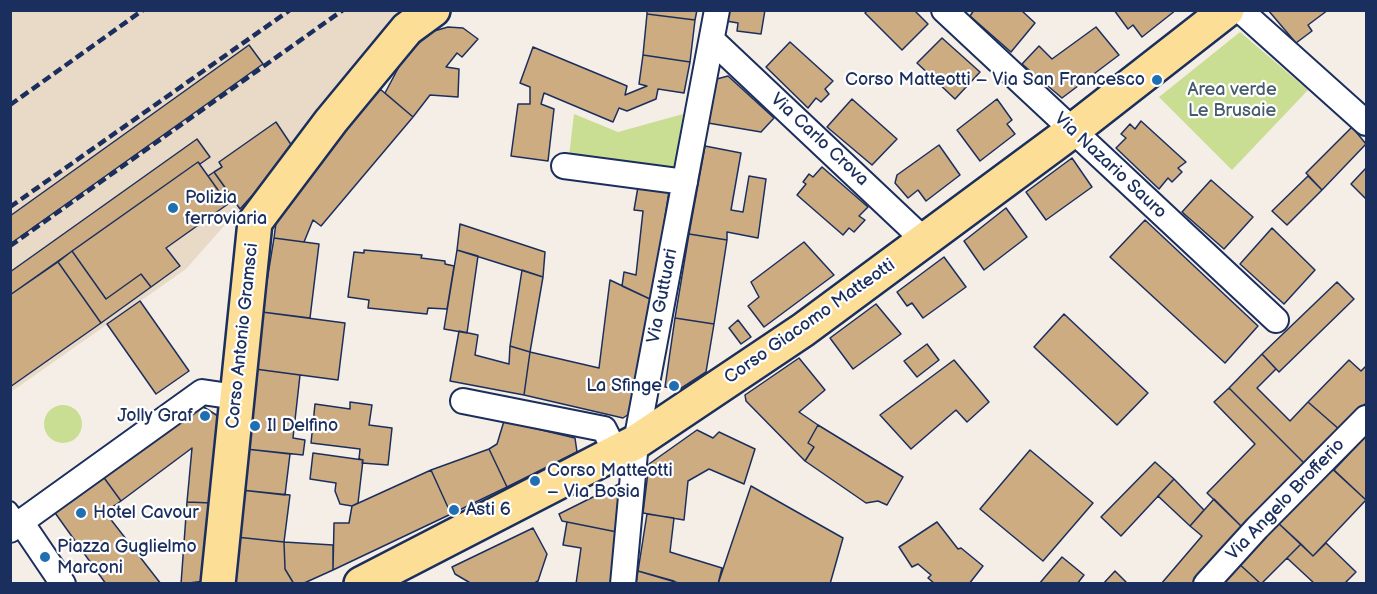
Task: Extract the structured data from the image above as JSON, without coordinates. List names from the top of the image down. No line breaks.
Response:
{"streets":{"main road":["Corso Giacomo Matteotti","Corso Antonio Gramsci"],"street":["Via Carlo Crova","Via Nazario Sauro","Via Guttuari","Via Angelo Brofferio"]},"crossings":[["Via Carlo Crova","Via Guttuari"],["Via Carlo Crova","Corso Giacomo Matteotti"],["Via Nazario Sauro","Corso Giacomo Matteotti"],["Via Guttuari","Corso Giacomo Matteotti"]],"parks":["Area verde Le Brusaie"],"places":["Corso Matteotti – Via San Francesco","Polizia ferroviaria","La Sfinge","Jolly Graf","Il Delfino","Corso Matteotti – Via Bosia","Asti 6","Hotel Cavour","Piazza Guglielmo Marconi"]}
